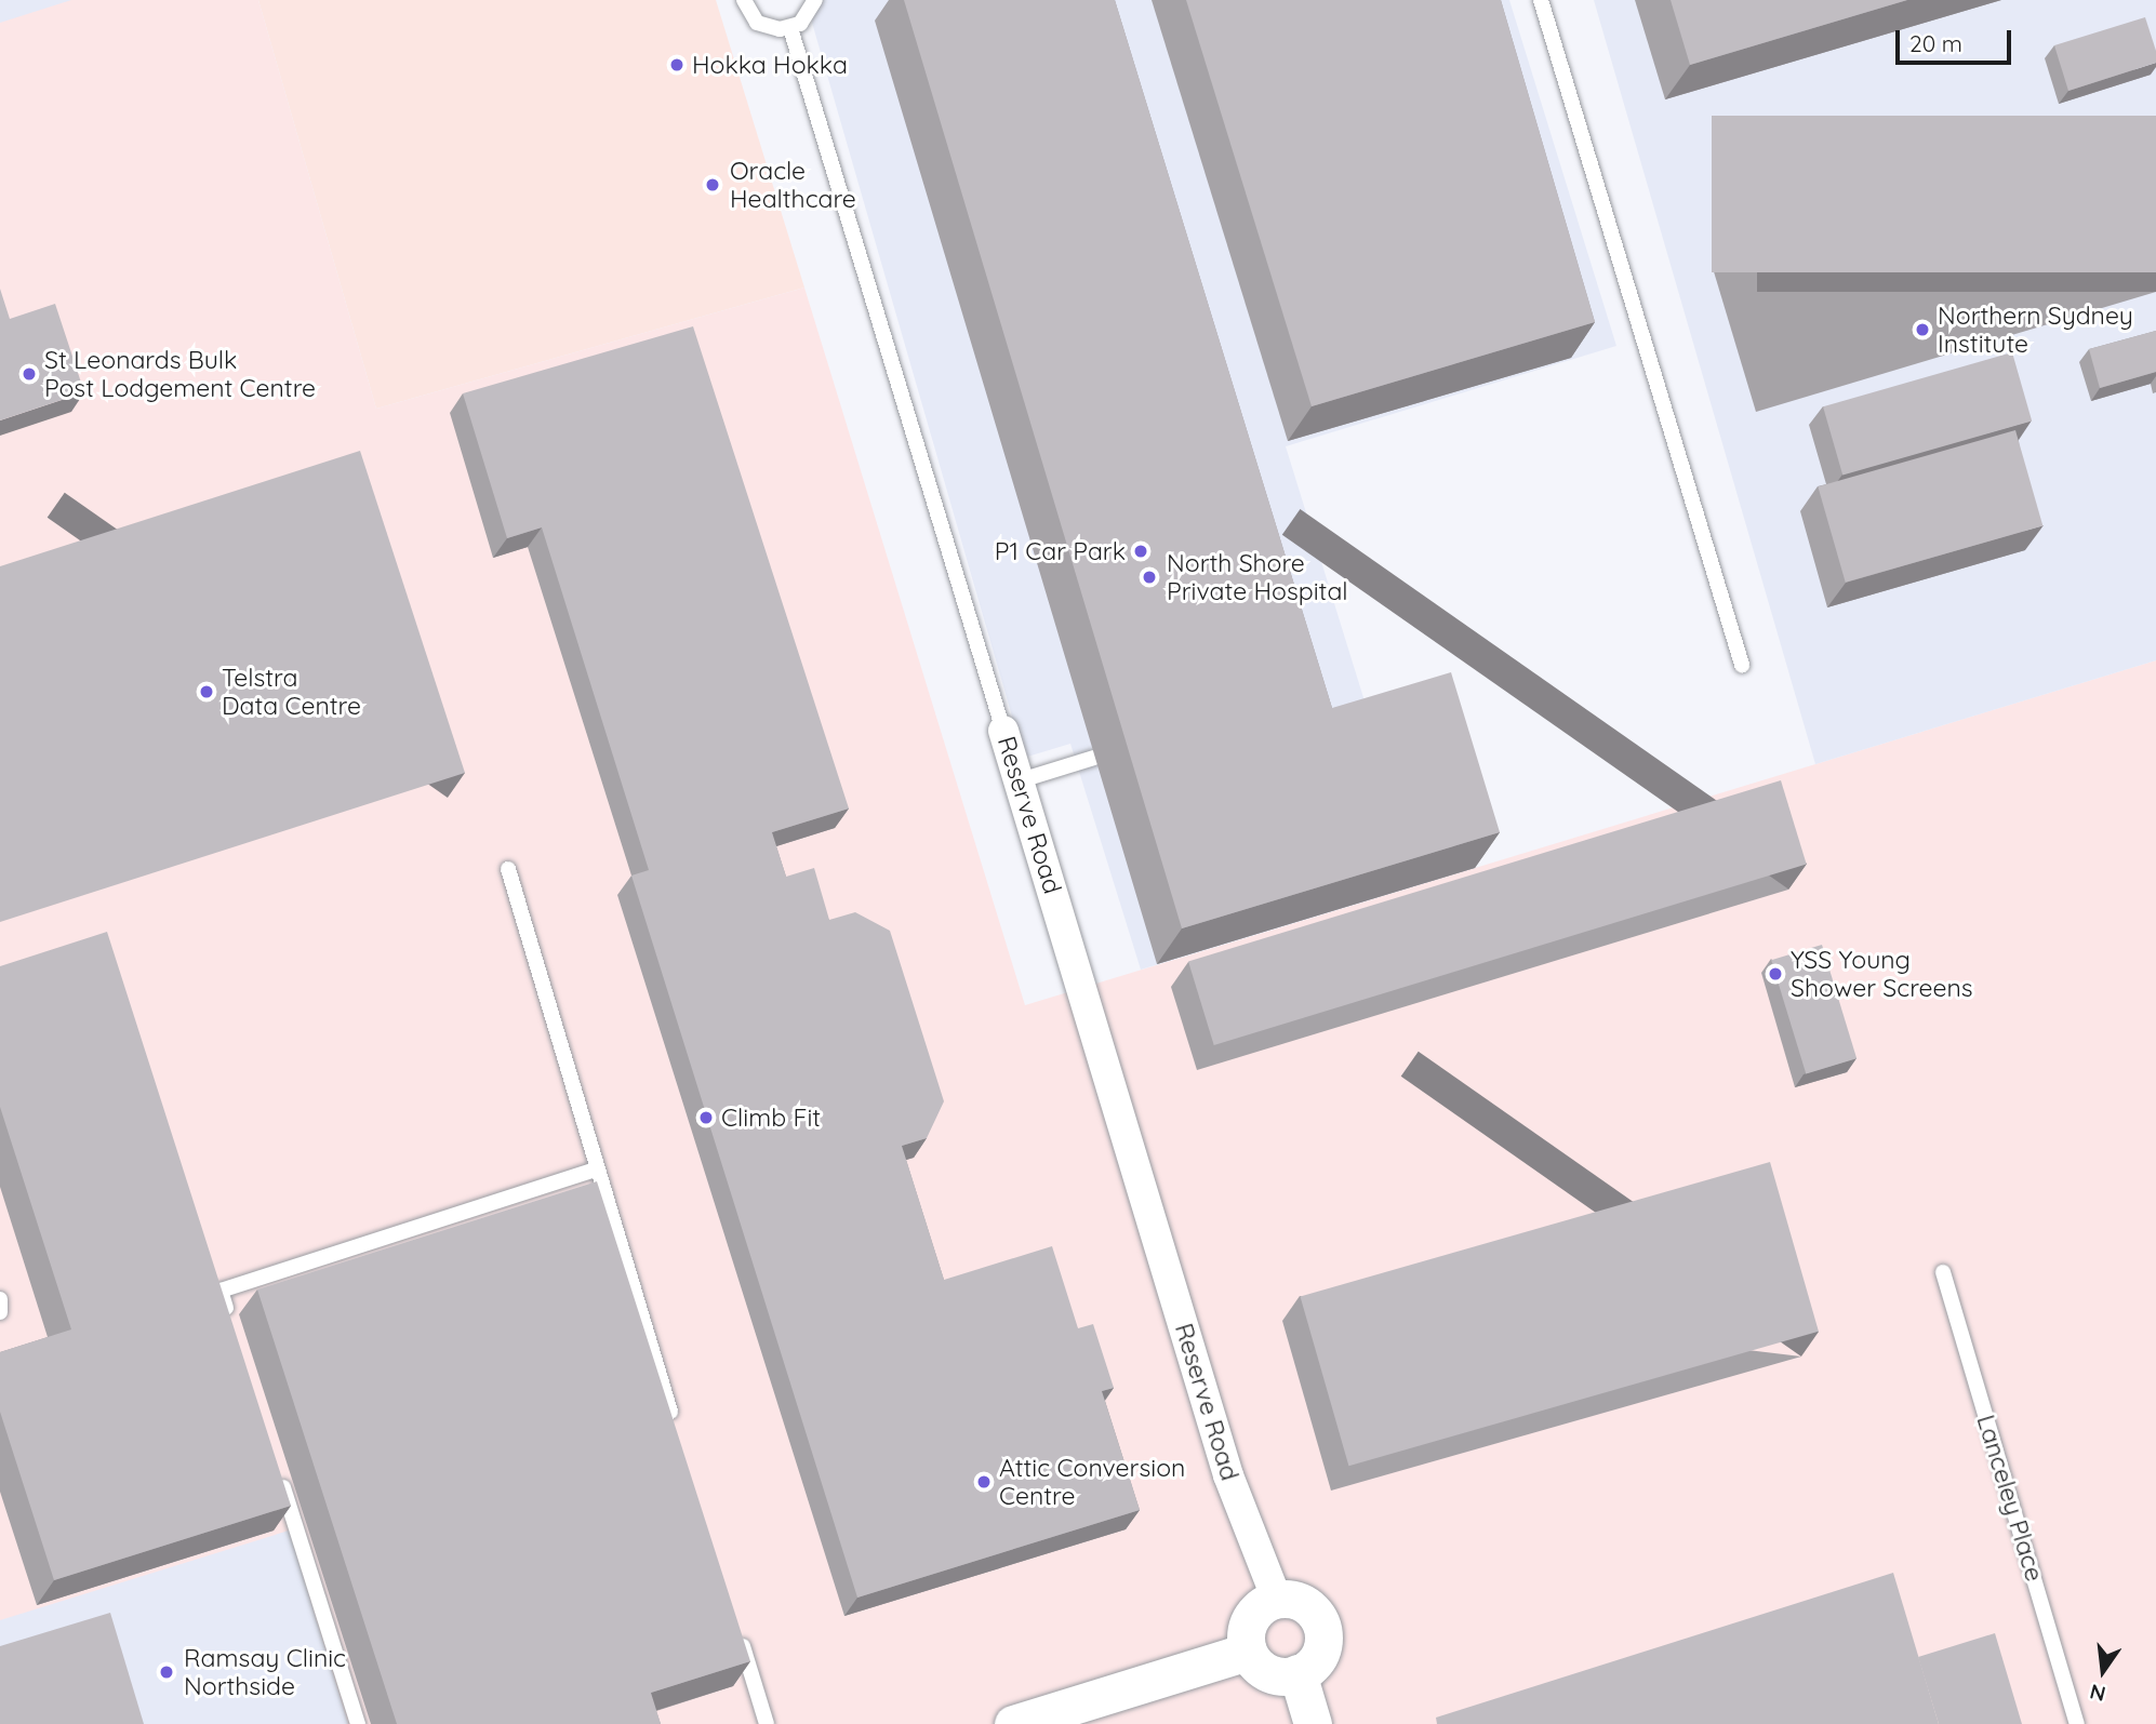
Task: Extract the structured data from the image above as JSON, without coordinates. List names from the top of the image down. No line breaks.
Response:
{"streets":{"street":["Reserve Road"],"lane":["Lanceley Place"]},"places":["Hokka Hokka","Oracle Healthcare","Northern Sydney Institute","St Leonards Bulk Post Lodgement Centre","P1 Car Park","North Shore Private Hospital","Telstra Data Centre","YSS Young Shower Screens","Climb Fit","Attic Conversion Centre","Ramsay Clinic Northside"],"scale_bar":"20 m","north":"bottom"}
